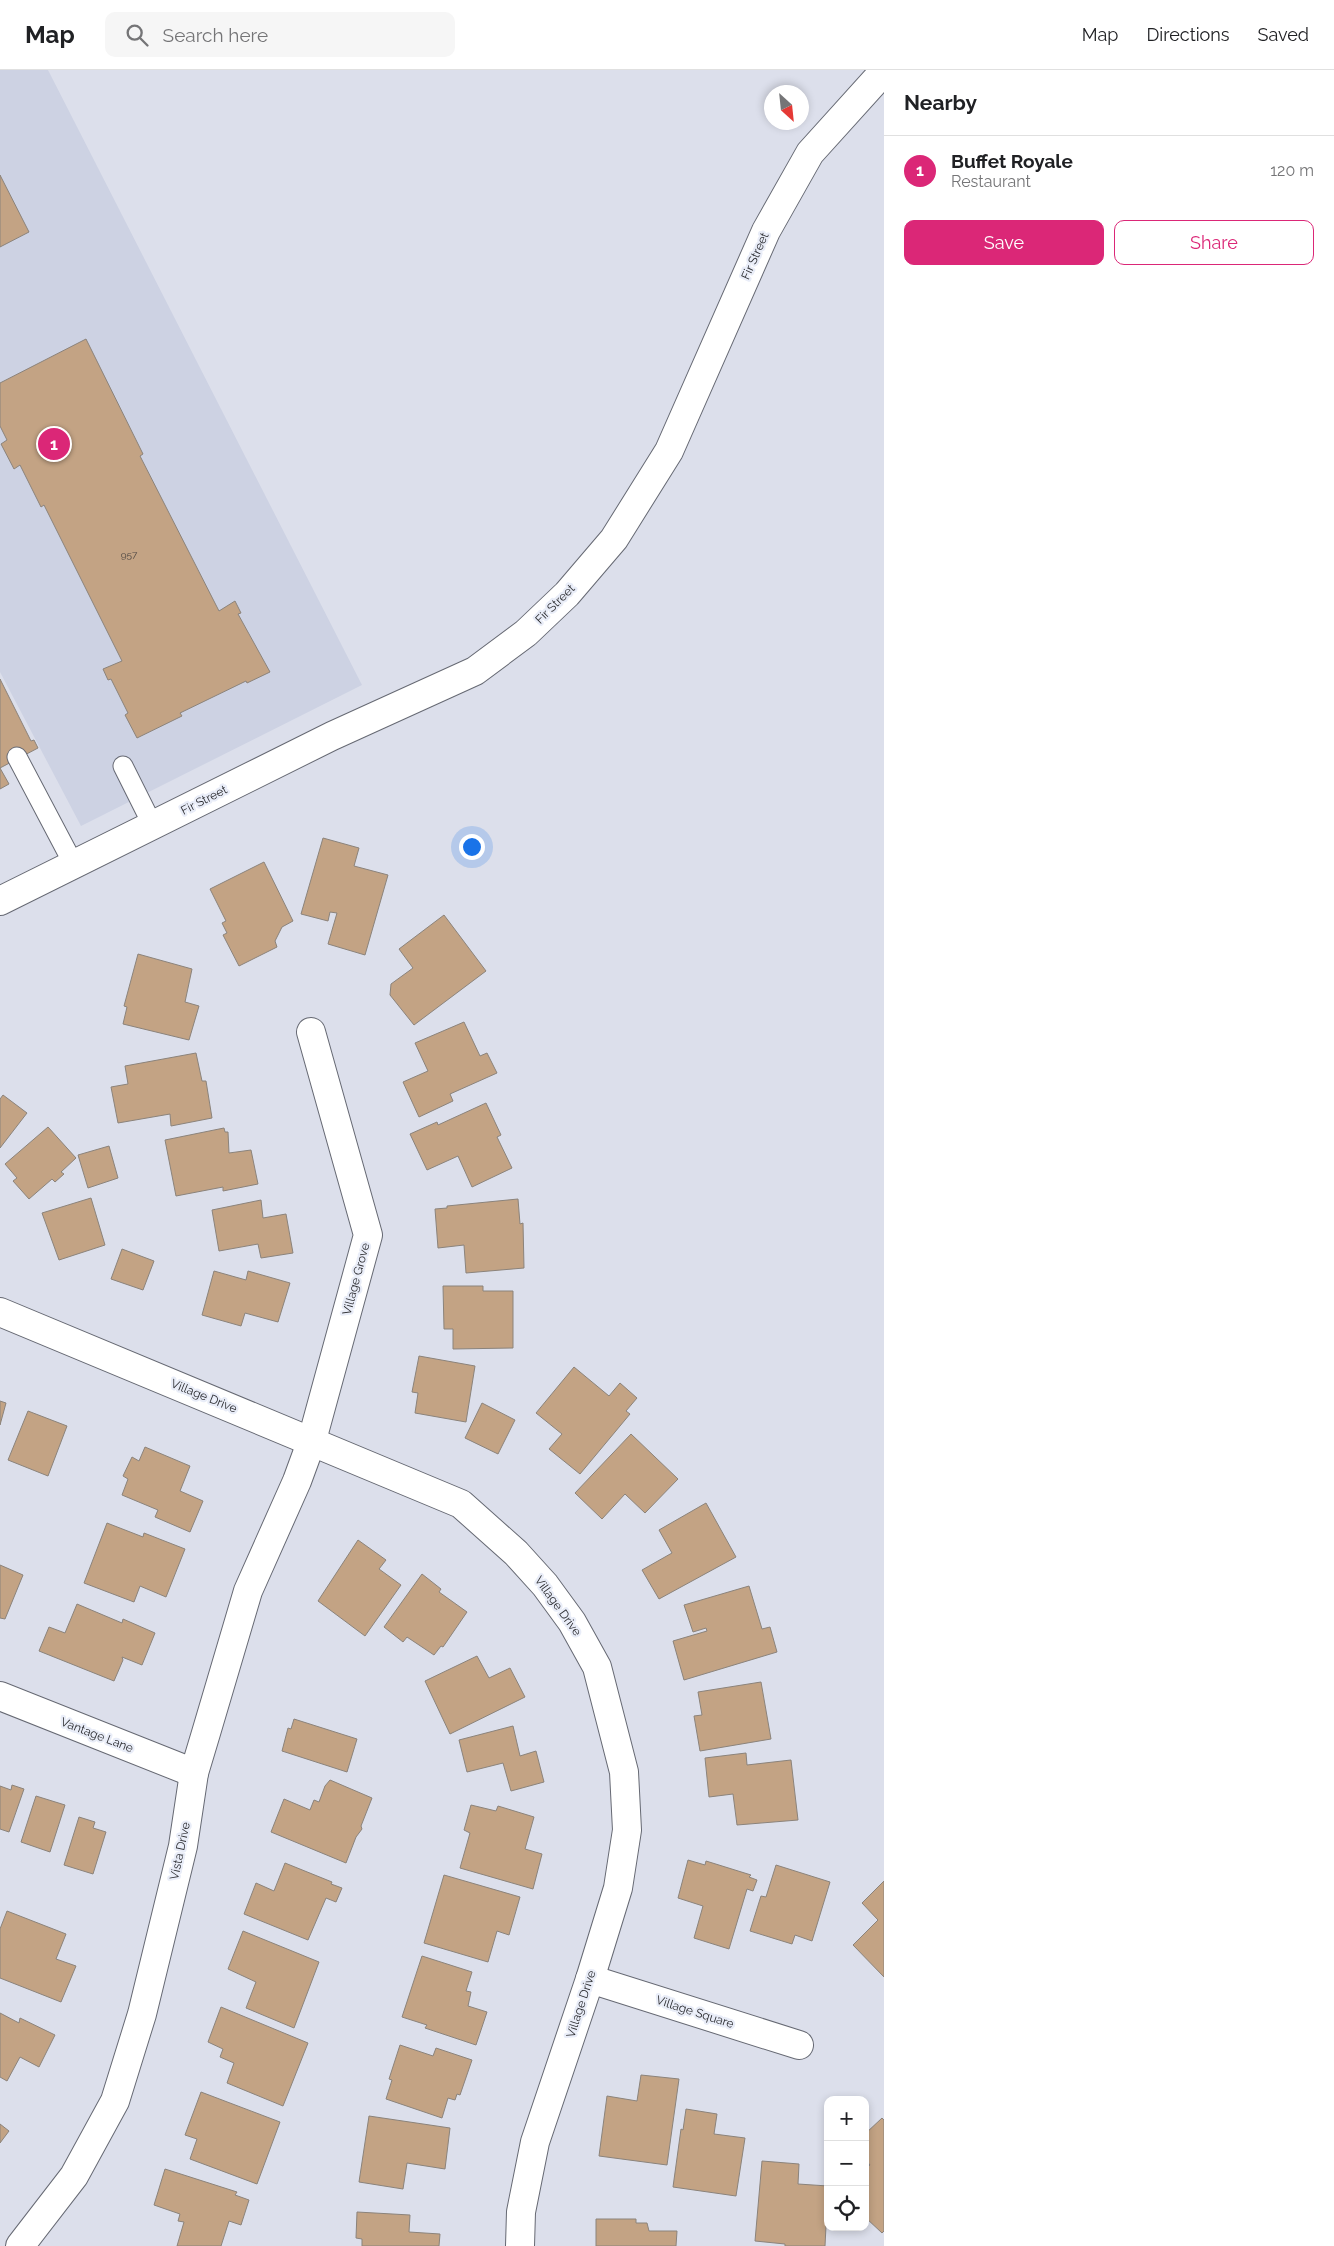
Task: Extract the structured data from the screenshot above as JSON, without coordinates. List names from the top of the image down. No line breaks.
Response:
{"streets":{"street":["Fir Street","Village Grove","Village Drive","Vantage Lane","Vista Drive","Village Square"]},"crossings":[["Village Grove","Village Drive"],["Village Grove","Vista Drive"],["Village Drive","Vista Drive"],["Village Drive","Village Square"],["Vantage Lane","Vista Drive"]],"house_numbers":["957"],"north":"bottom right","page":{"header":"Map","search":"Search here","nav":["Map","Directions","Saved"],"heading":"Nearby","list":[{"mark":"1","name":"Buffet Royale","note":"Restaurant","value":"120 m"}],"buttons":["Save","Share"],"pins":"1","map_buttons":["+","−"]}}
